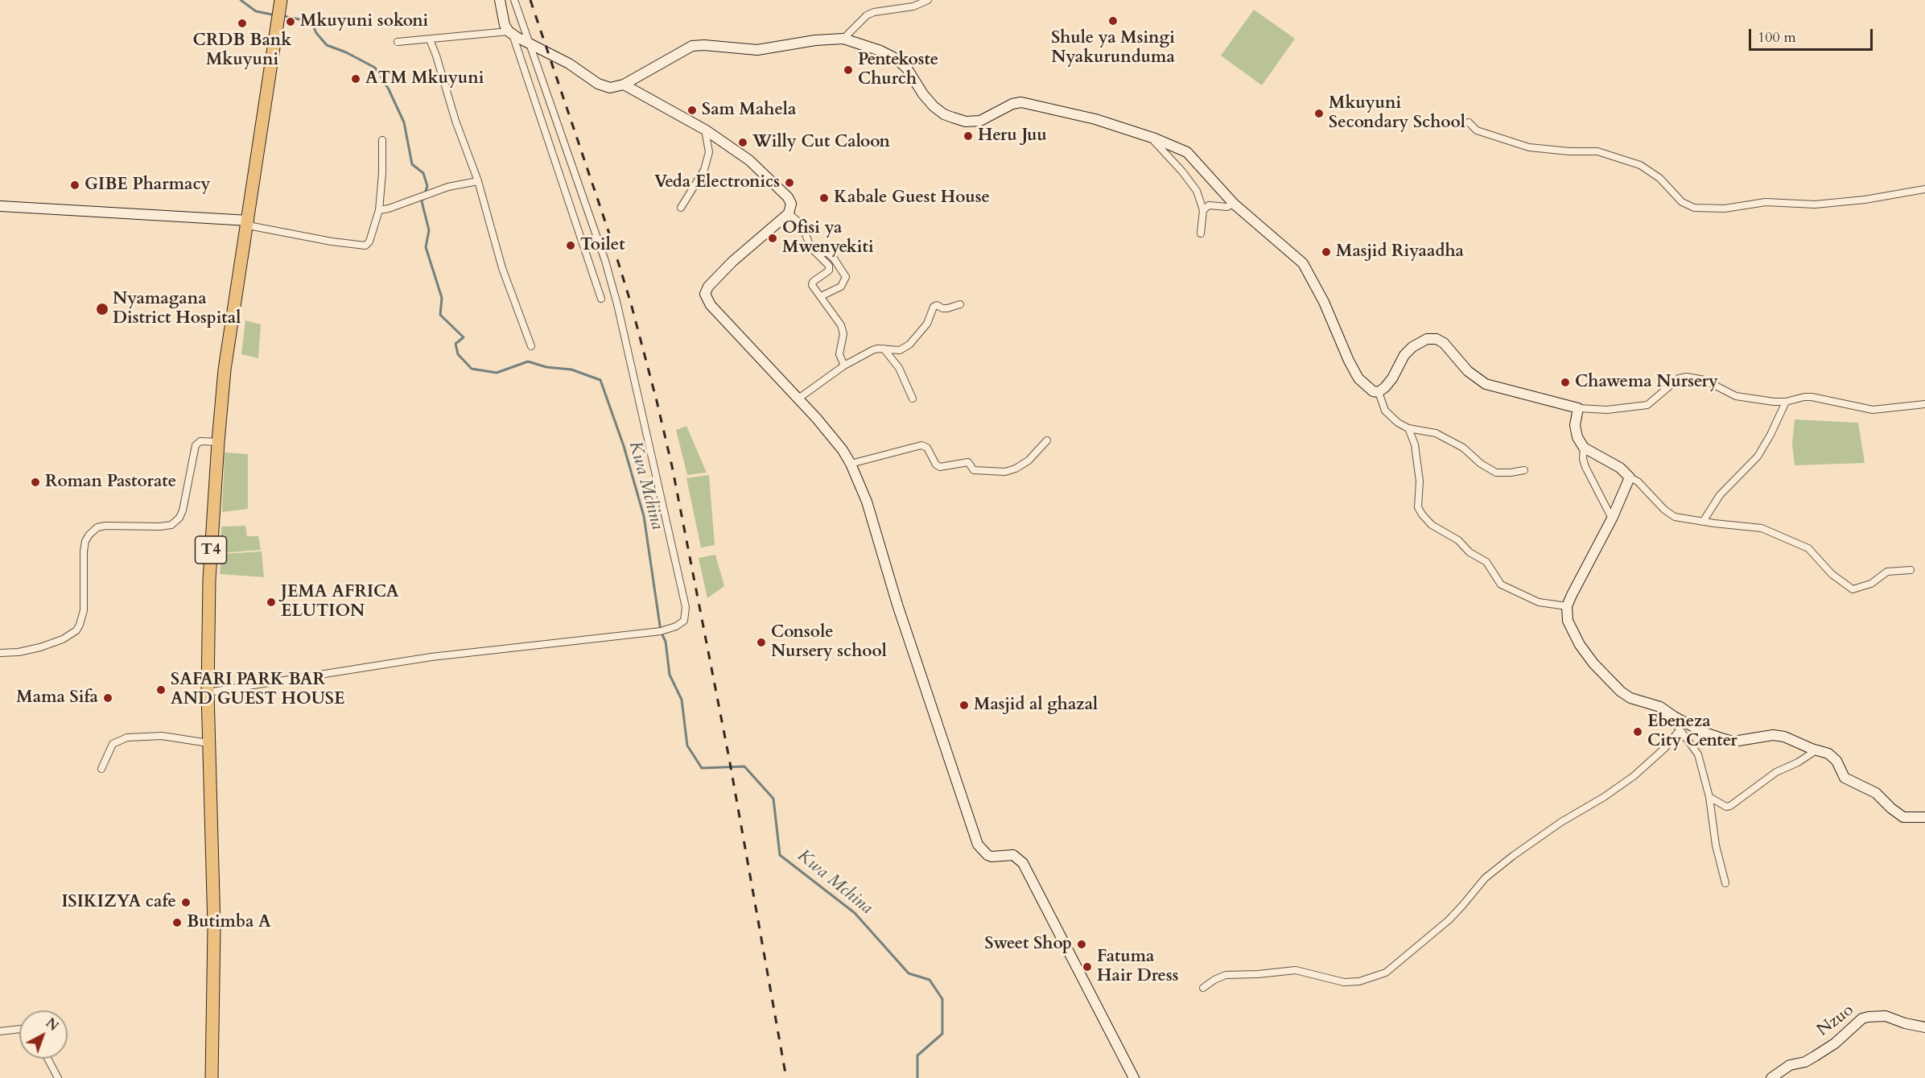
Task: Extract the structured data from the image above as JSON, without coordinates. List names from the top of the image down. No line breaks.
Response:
{"streets":{"highway":["T4"],"street":["Nzuo"]},"water":["Kwa Mchina"],"places":["Shule ya Msingi Nyakurunduma","Mkuyuni sokoni","CRDB Bank Mkuyuni","Pentekoste Church","ATM Mkuyuni","Sam Mahela","Mkuyuni Secondary School","Heru Juu","Willy Cut Caloon","Veda Electronics","GIBE Pharmacy","Kabale Guest House","Ofisi ya Mwenyekiti","Toilet","Masjid Riyaadha","Nyamagana District Hospital","Chawema Nursery","Roman Pastorate","JEMA AFRICA ELUTION","Console Nursery school","SAFARI PARK BAR AND GUEST HOUSE","Mama Sifa","Masjid al ghazal","Ebeneza City Center","ISIKIZYA cafe","Butimba A","Sweet Shop","Fatuma Hair Dress"],"scale_bar":"100 m","north":"top right"}
